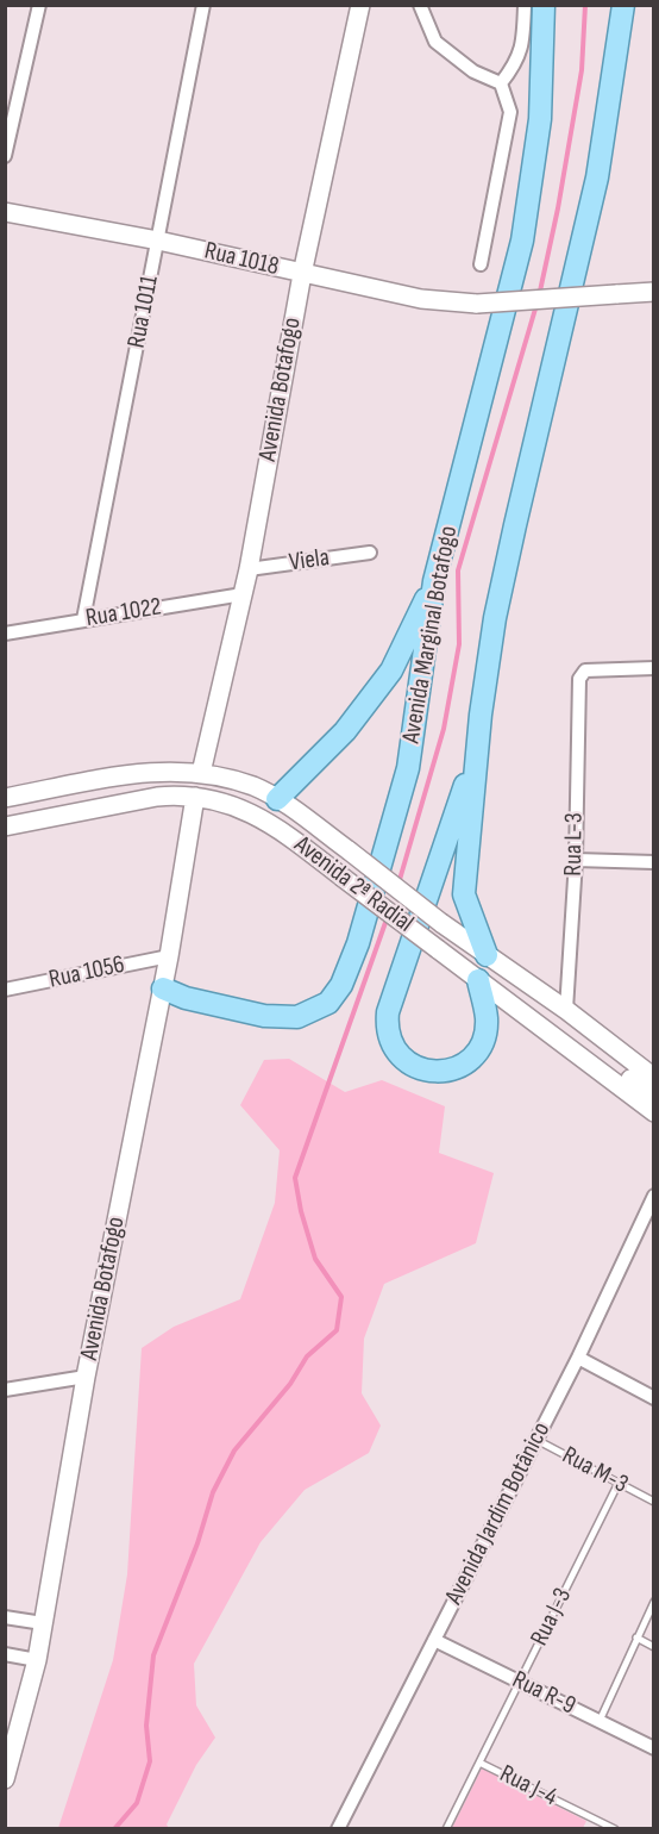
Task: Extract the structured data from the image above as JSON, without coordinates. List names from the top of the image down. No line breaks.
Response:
{"streets":{"main road":["Avenida Marginal Botafogo"],"street":["Rua 1018","Rua 1011","Avenida Botafogo","Viela","Rua 1022","Rua L-3","Avenida 2ª Radial","Rua 1056","Avenida Jardim Botânico","Rua R-9"],"lane":["Rua M-3","Rua J-3","Rua J-4"]},"crossings":[["Rua 1018","Rua 1011"],["Rua 1018","Avenida Botafogo"],["Rua 1011","Rua 1022"],["Avenida Botafogo","Viela"],["Avenida Botafogo","Rua 1022"],["Avenida Botafogo","Avenida Marginal Botafogo"],["Avenida Botafogo","Avenida 2ª Radial"],["Avenida Botafogo","Rua 1056"],["Rua L-3","Avenida 2ª Radial"],["Rua M-3","Avenida Jardim Botânico"],["Rua M-3","Rua J-3"],["Avenida Jardim Botânico","Rua R-9"],["Rua J-3","Rua R-9"],["Rua J-3","Rua J-4"]]}
